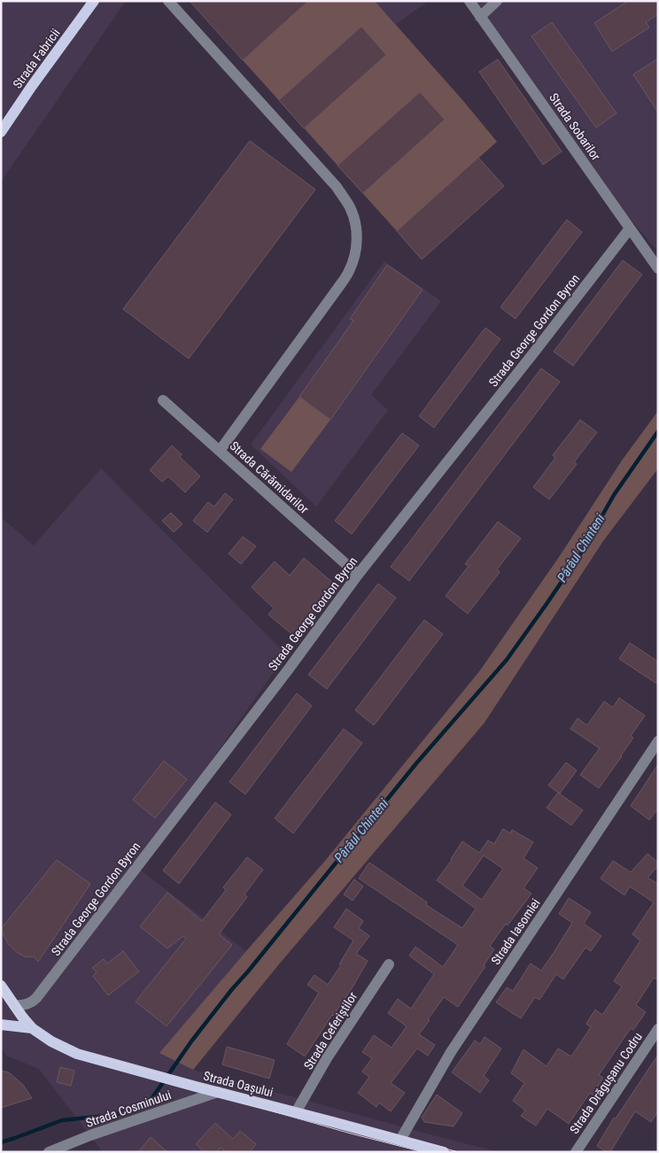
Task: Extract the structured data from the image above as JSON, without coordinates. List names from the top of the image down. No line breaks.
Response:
{"streets":{"main road":["Strada Fabricii","Strada Oașului"],"street":["Strada Sobarilor","Strada George Gordon Byron","Strada Cărămidarilor","Strada Iasomiei","Strada Ceferiștilor","Strada Drăgușanu Codru","Strada Cosminului"]},"crossings":[["Strada Sobarilor","Strada George Gordon Byron"],["Strada George Gordon Byron","Strada Cărămidarilor"],["Strada George Gordon Byron","Strada Oașului"],["Strada Iasomiei","Strada Oașului"],["Strada Ceferiștilor","Strada Oașului"],["Strada Oașului","Strada Cosminului"]],"water":["Pârâul Chinteni"]}
